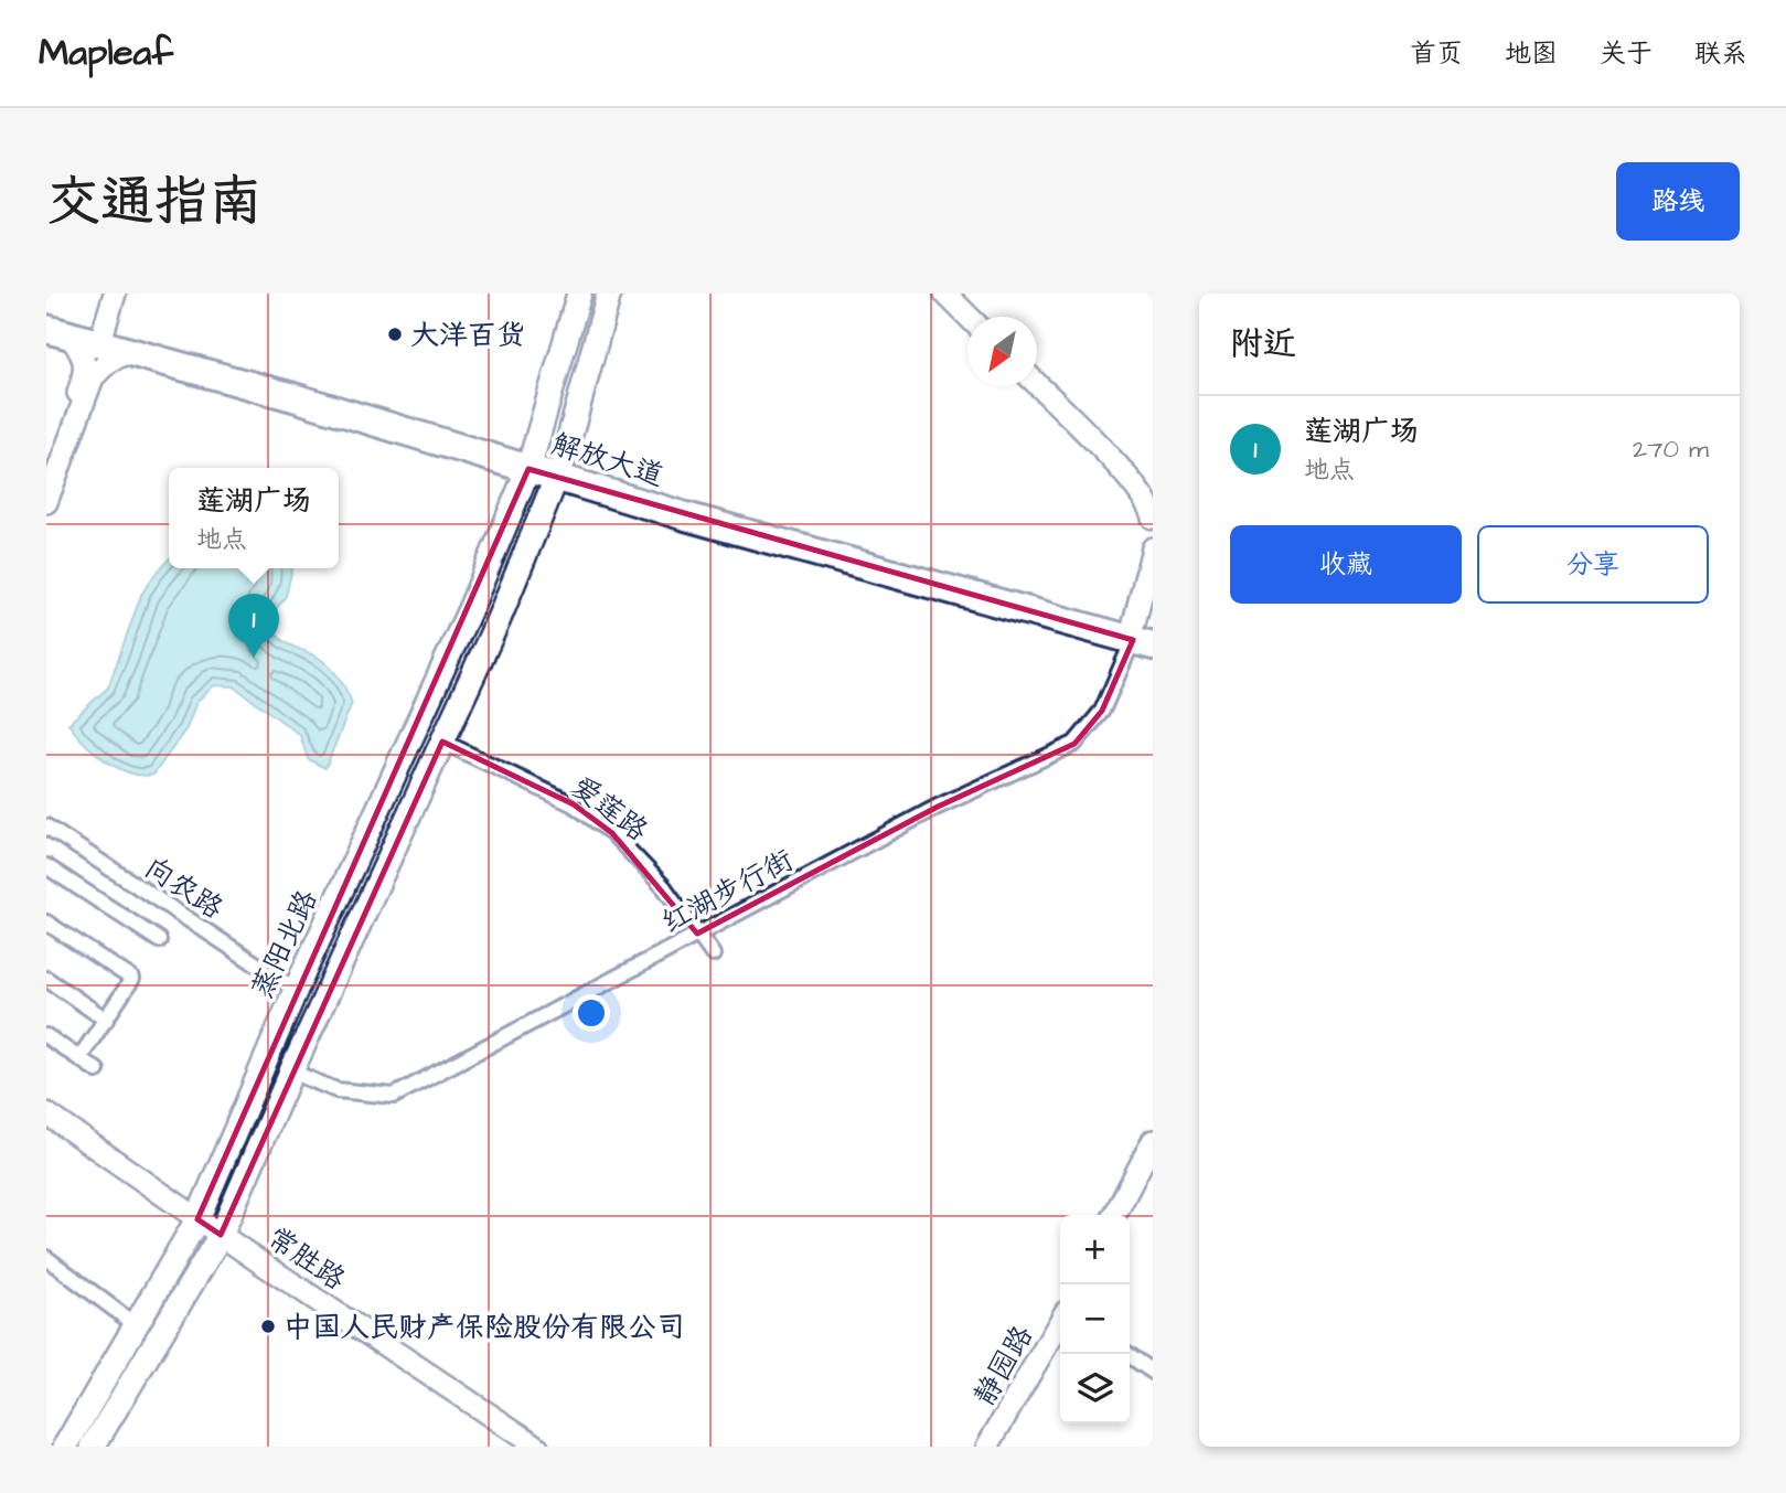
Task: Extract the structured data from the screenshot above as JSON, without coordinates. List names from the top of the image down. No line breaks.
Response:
{"streets":{"highway":["解放大道"],"main road":["蒸阳北路"],"street":["爱莲路","向农路","红湖步行街","常胜路","静园路"]},"crossings":[["解放大道","红湖步行街"],["解放大道","蒸阳北路"],["爱莲路","红湖步行街"],["爱莲路","蒸阳北路"],["向农路","蒸阳北路"],["红湖步行街","蒸阳北路"],["蒸阳北路","常胜路"]],"places":["大洋百货","中国人民财产保险股份有限公司"],"north":"bottom left","page":{"header":"Mapleaf","nav":["首页","地图","关于","联系"],"title":"交通指南","buttons":["路线",["收藏","分享"]],"heading":"附近","list":[{"mark":"1","name":"莲湖广场","note":"地点","value":"270 m"}],"popup":["莲湖广场","地点"],"pins":"1","map_buttons":["+","−"]}}
